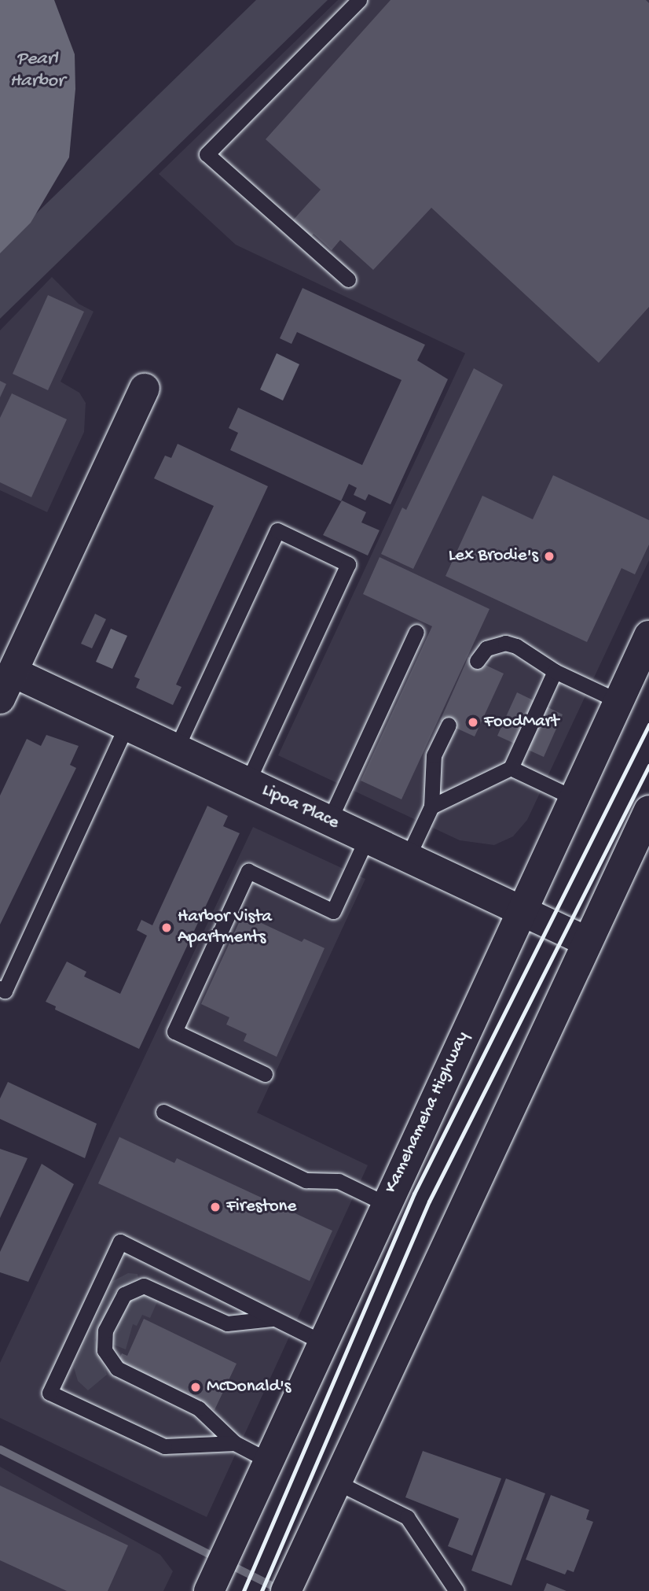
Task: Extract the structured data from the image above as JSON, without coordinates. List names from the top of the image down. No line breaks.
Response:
{"streets":{"main road":["Lipoa Place","Kamehameha Highway"]},"crossings":[["Lipoa Place","Kamehameha Highway"]],"water":["Pearl Harbor"],"places":["Lex Brodie's","FoodMart","Harbor Vista Apartments","Firestone","McDonald's"]}
